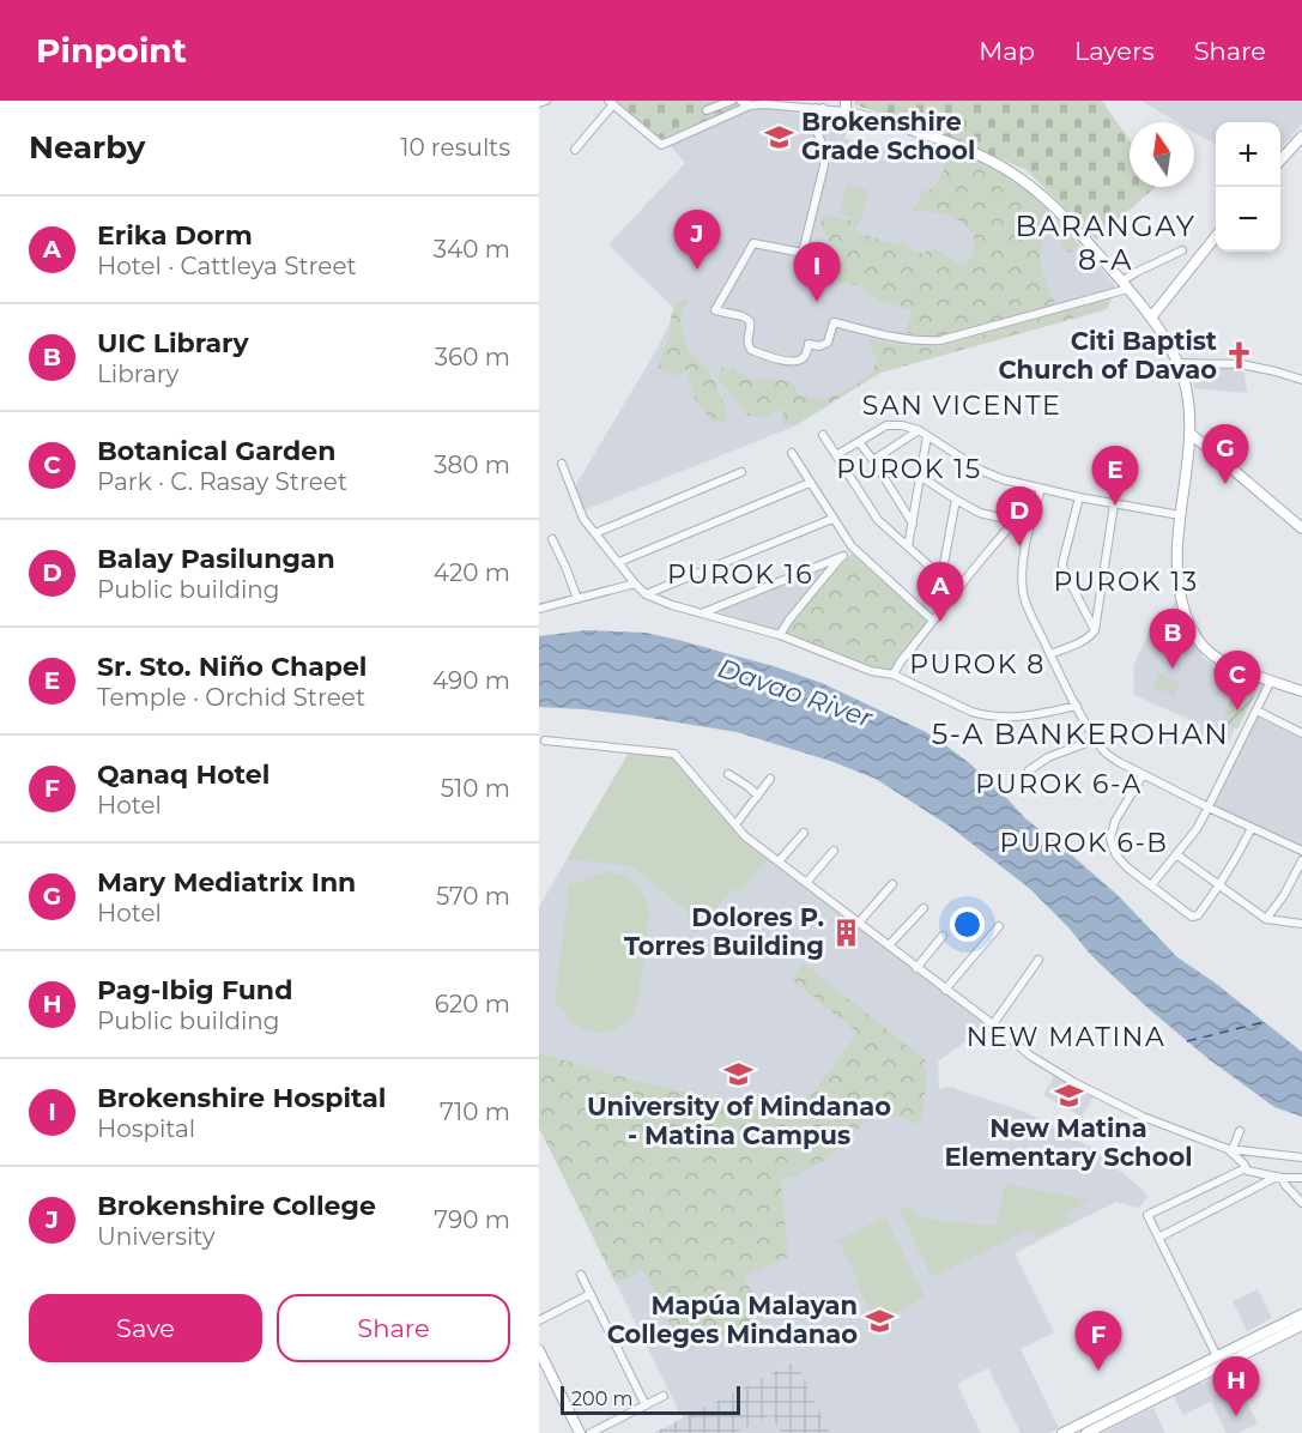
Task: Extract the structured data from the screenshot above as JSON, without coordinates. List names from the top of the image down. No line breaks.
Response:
{"districts":["BARANGAY 8-A","SAN VICENTE","PUROK 15","PUROK 16","PUROK 13","PUROK 8","5-A BANKEROHAN","PUROK 6-A","PUROK 6-B","NEW MATINA"],"water":["Davao River"],"places":{"school or university":["Brokenshire Grade School","University of Mindanao - Matina Campus","New Matina Elementary School","Mapúa Malayan Colleges Mindanao"],"church":["Citi Baptist Church of Davao"],"building":["Dolores P. Torres Building"]},"scale_bar":"200 m","north":"top","page":{"header":"Pinpoint","nav":["Map","Layers","Share"],"heading":["Nearby","10 results"],"map_buttons":["+","−"],"list":[{"mark":"A","name":"Erika Dorm","note":"Hotel · Cattleya Street","value":"340 m"},{"mark":"B","name":"UIC Library","note":"Library","value":"360 m"},{"mark":"C","name":"Botanical Garden","note":"Park · C. Rasay Street","value":"380 m"},{"mark":"D","name":"Balay Pasilungan","note":"Public building","value":"420 m"},{"mark":"E","name":"Sr. Sto. Niño Chapel","note":"Temple · Orchid Street","value":"490 m"},{"mark":"F","name":"Qanaq Hotel","note":"Hotel","value":"510 m"},{"mark":"G","name":"Mary Mediatrix Inn","note":"Hotel","value":"570 m"},{"mark":"H","name":"Pag-Ibig Fund","note":"Public building","value":"620 m"},{"mark":"I","name":"Brokenshire Hospital","note":"Hospital","value":"710 m"},{"mark":"J","name":"Brokenshire College","note":"University","value":"790 m"}],"pins":["J","I","G","E","D","A","B","C","F","H"],"buttons":["Save","Share"],"scale":"200 m"}}
